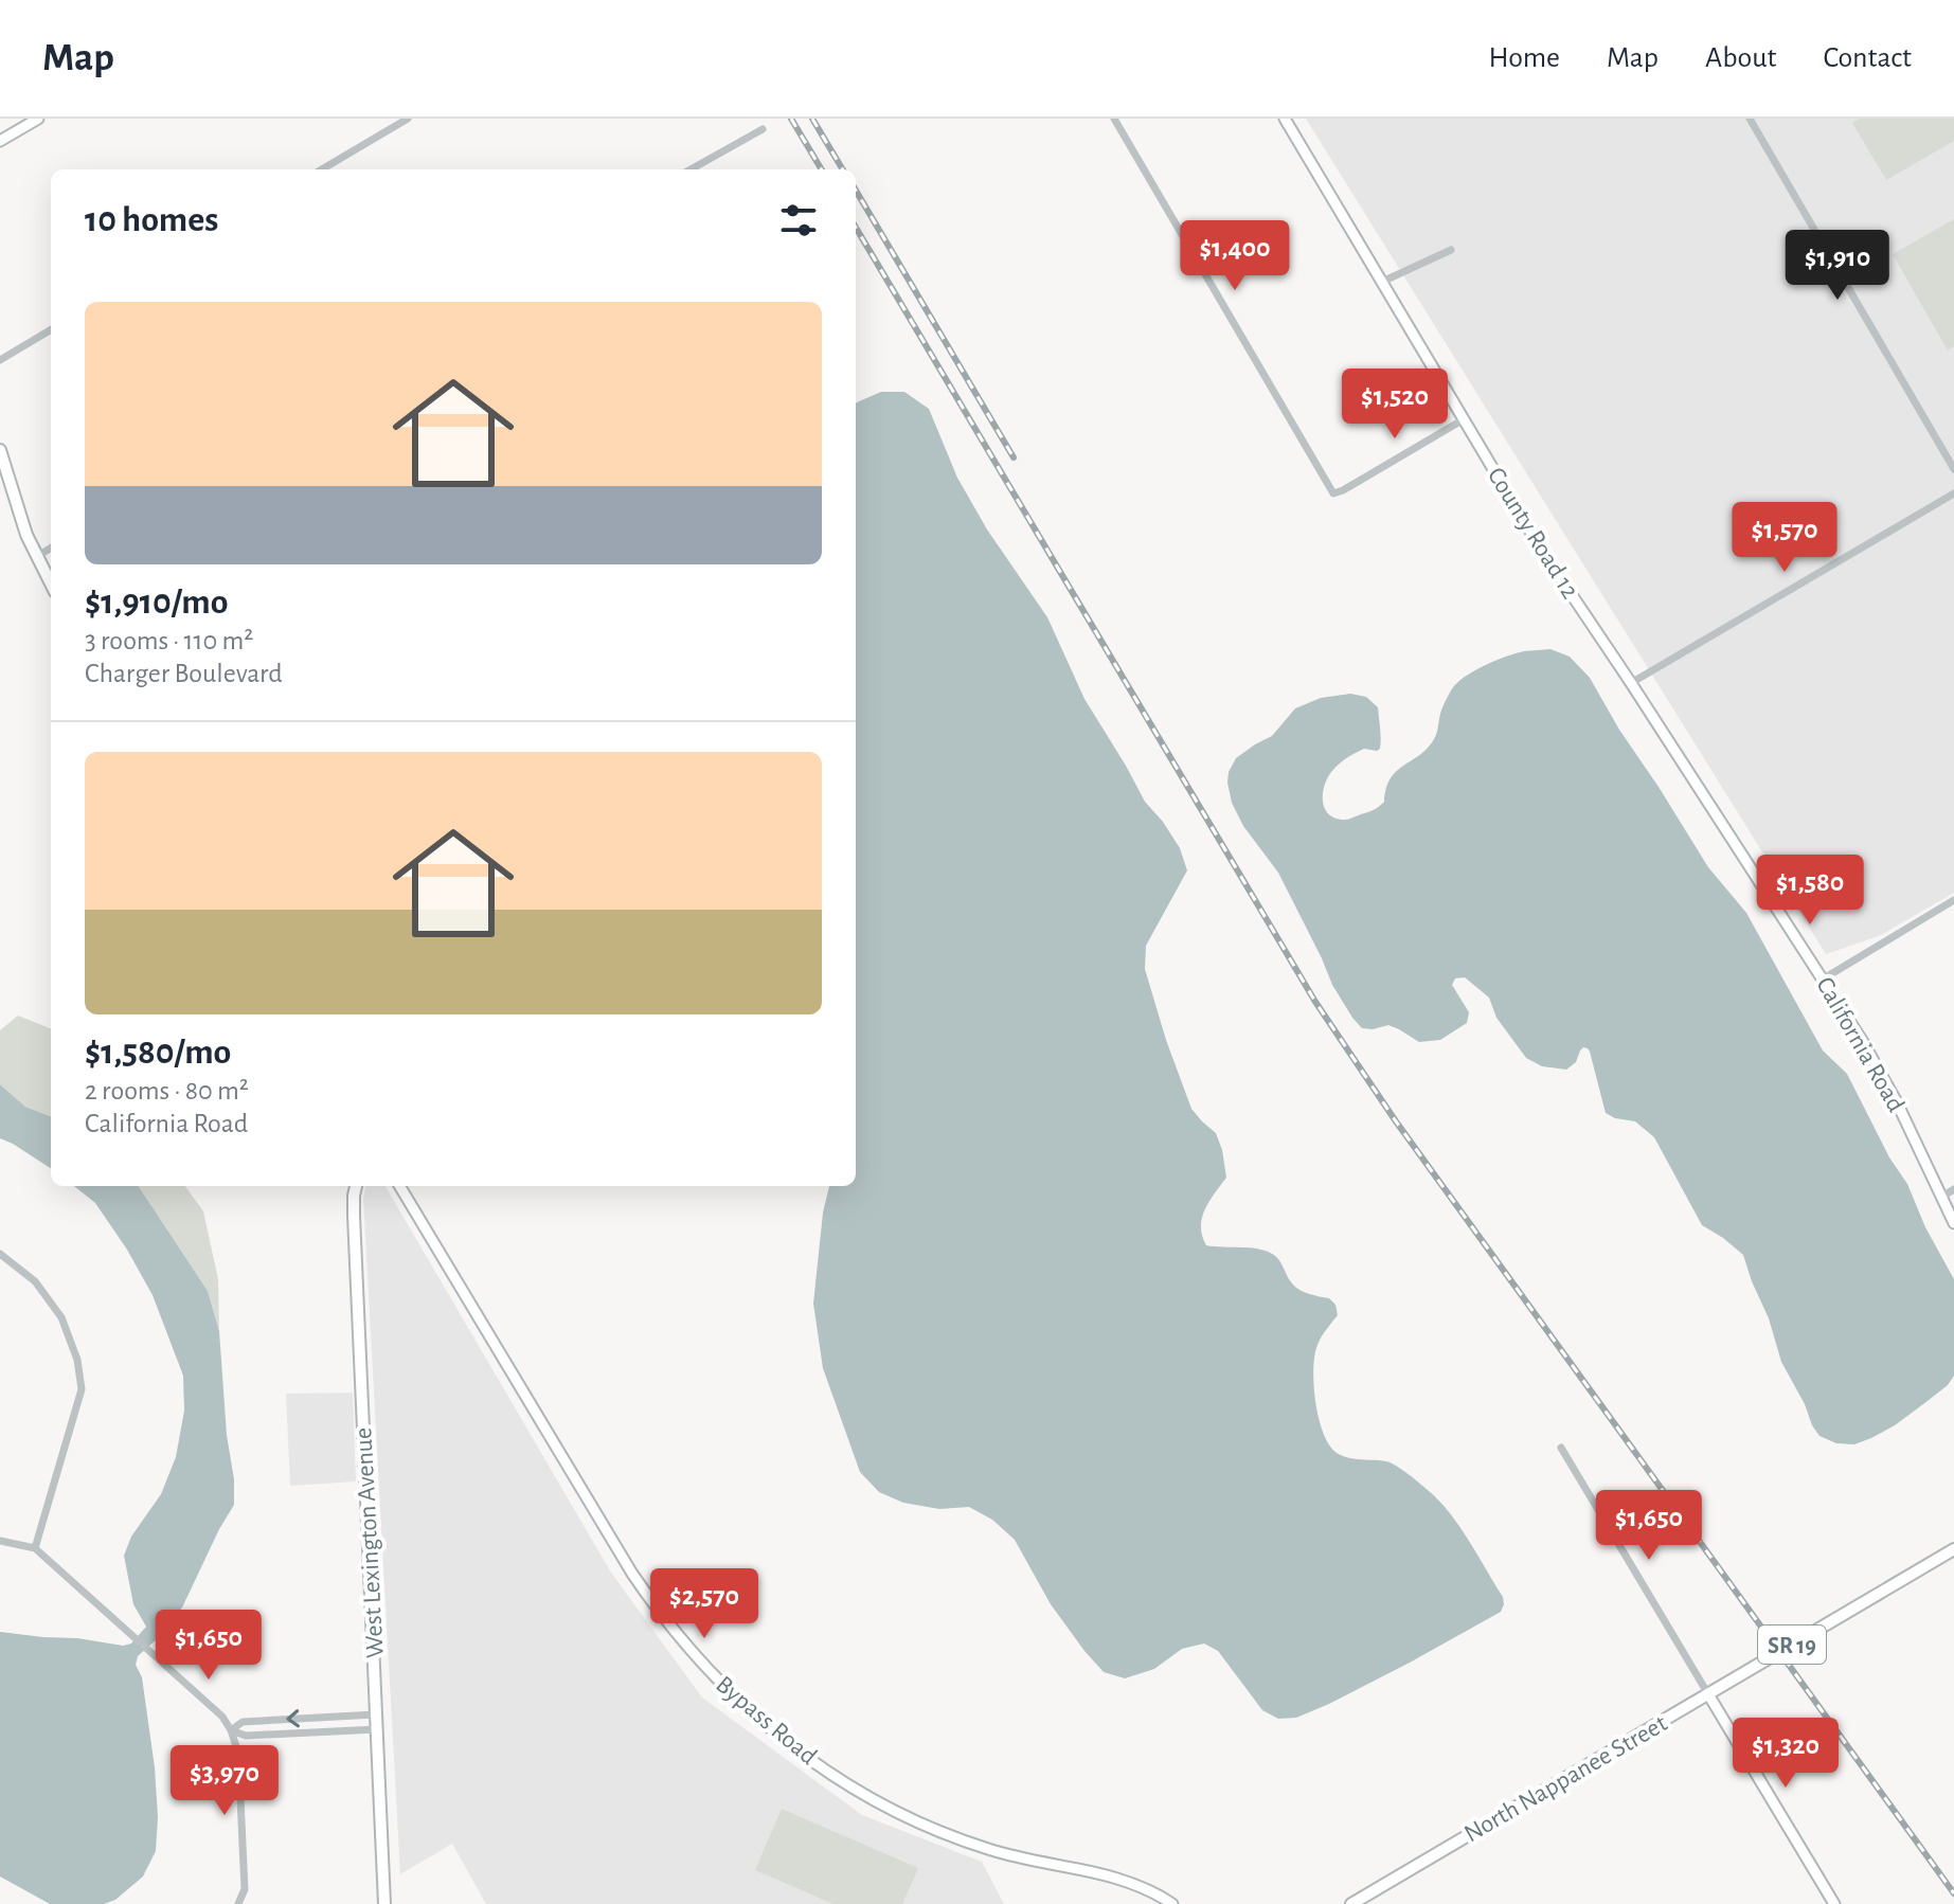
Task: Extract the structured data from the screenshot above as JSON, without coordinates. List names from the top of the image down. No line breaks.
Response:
{"streets":{"main road":["County Road 12","California Road","West Lexington Avenue","SR 19","Bypass Road","North Nappanee Street"]},"crossings":[["County Road 12","California Road"]],"page":{"header":"Map","nav":["Home","Map","About","Contact"],"heading":"10 homes","price":["$1,400","$1,910","$1,520","$1,570","$1,580","$1,650","$2,570","$1,650","$1,320","$3,970"],"list":[{"name":"$1,910/mo","note":"3 rooms · 110 m² · Charger Boulevard"},{"name":"$1,580/mo","note":"2 rooms · 80 m² · California Road"}]}}
